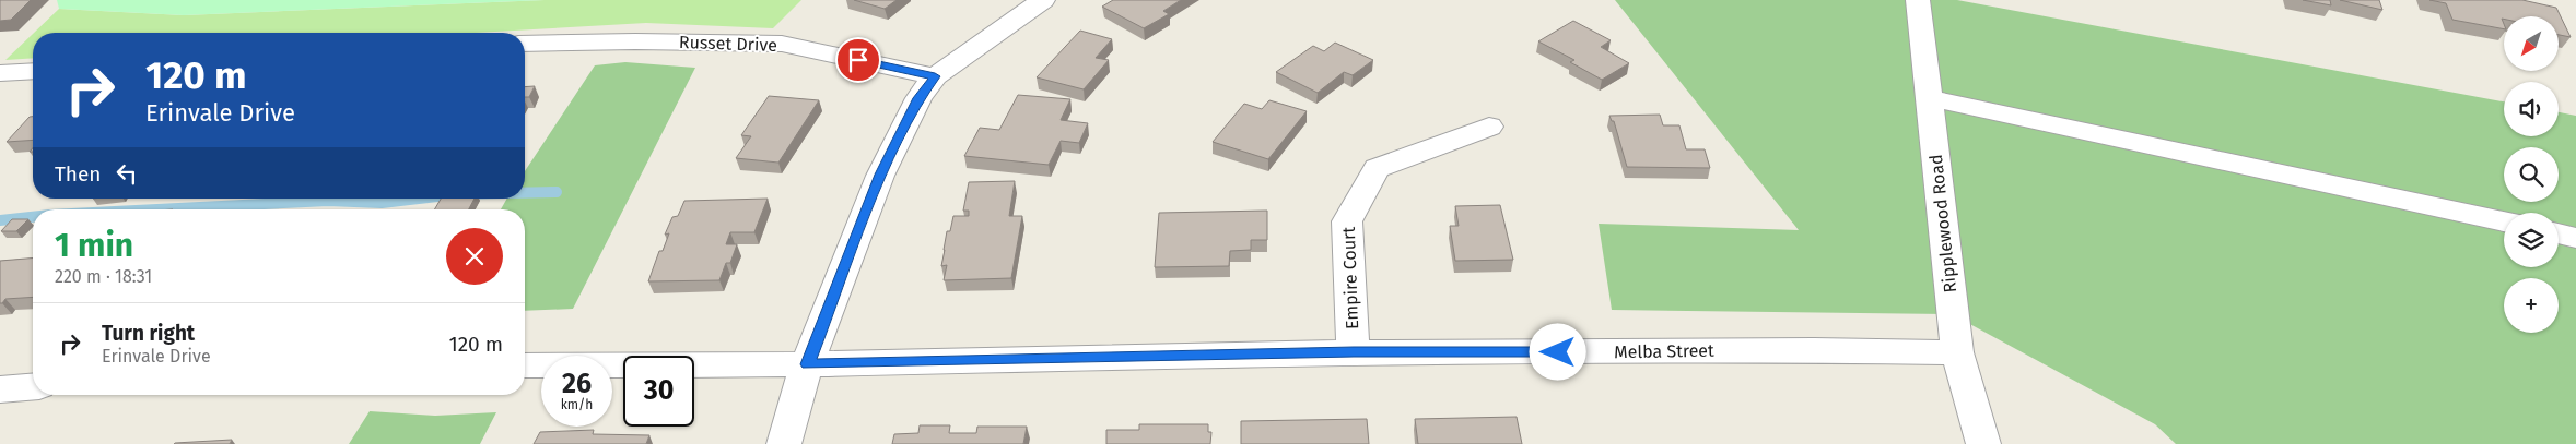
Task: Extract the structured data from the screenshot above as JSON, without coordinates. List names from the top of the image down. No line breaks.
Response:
{"streets":{"street":["Russet Drive","Ripplewood Road","Empire Court","Melba Street"]},"crossings":[["Ripplewood Road","Melba Street"],["Empire Court","Melba Street"]],"north":"bottom left","page":{"map_buttons":"+","turn":["120 m","Erinvale Drive"],"then":"Then","heading":["1 min","220 m · 18:31"],"list":[{"name":"Turn right","note":"Erinvale Drive","value":"120 m"}],"speed":"26 km/h","limit":"30"}}
